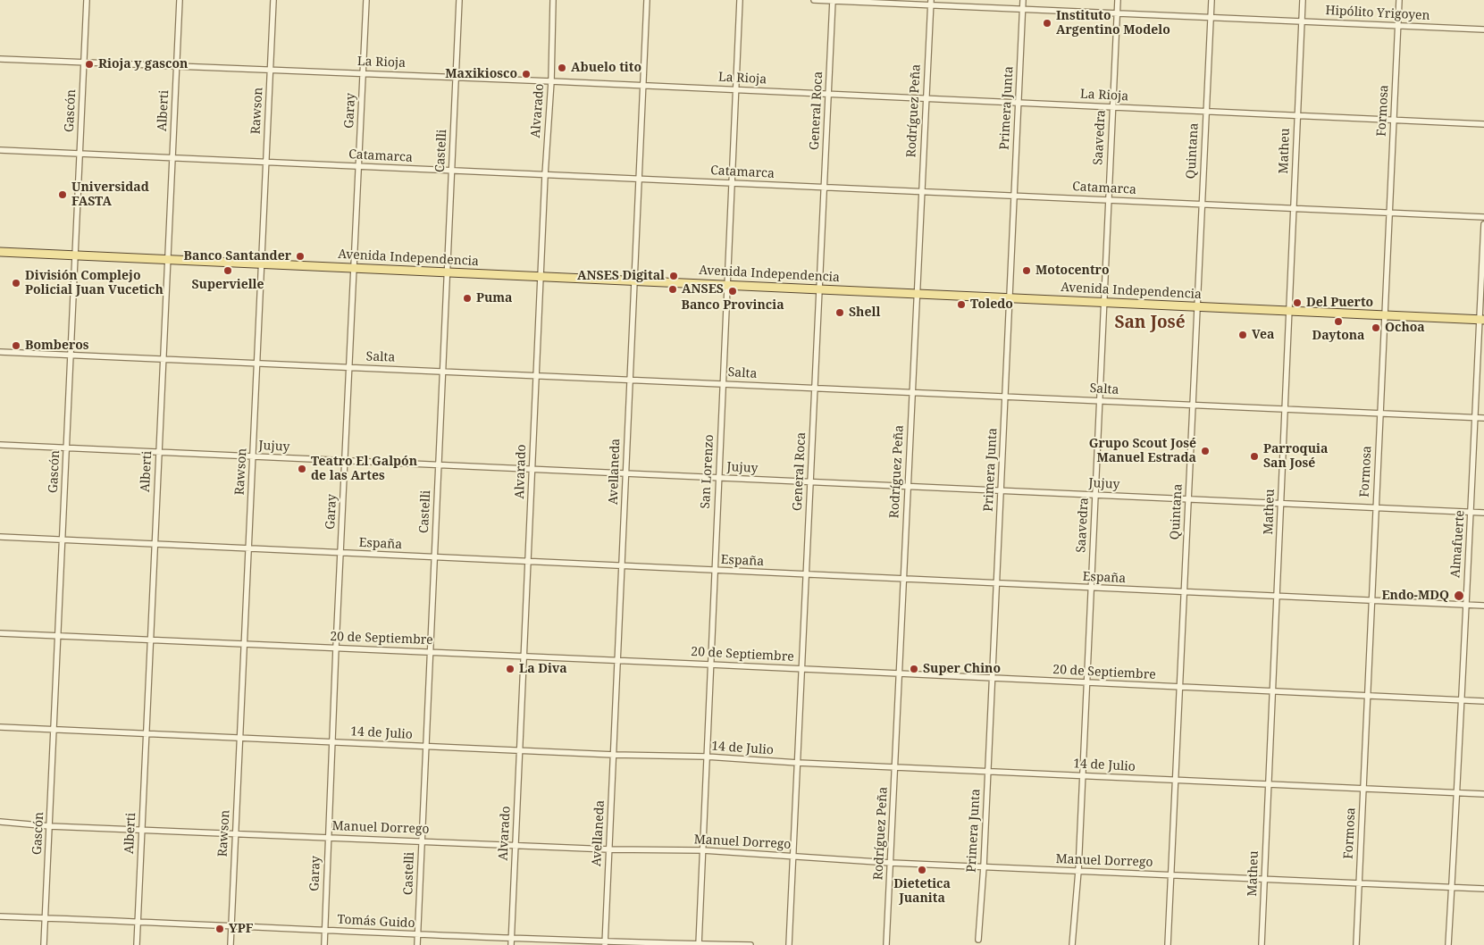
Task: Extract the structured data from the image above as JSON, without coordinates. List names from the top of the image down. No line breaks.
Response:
{"streets":{"main road":["Avenida Independencia"],"street":["Hipólito Yrigoyen","La Rioja","Primera Junta","Gascón","Alberti","Rawson","Garay","Alvarado","General Roca","Rodríguez Peña","Formosa","Saavedra","Castelli","Quintana","Matheu","Catamarca","Salta","Jujuy","Avellaneda","San Lorenzo","España","Almafuerte","20 de Septiembre","14 de Julio","Manuel Dorrego","Tomás Guido"]},"crossings":[["Hipólito Yrigoyen","Primera Junta"],["Hipólito Yrigoyen","General Roca"],["Hipólito Yrigoyen","Rodríguez Peña"],["Hipólito Yrigoyen","Formosa"],["Hipólito Yrigoyen","Saavedra"],["Hipólito Yrigoyen","Quintana"],["Hipólito Yrigoyen","Matheu"],["La Rioja","Primera Junta"],["La Rioja","Gascón"],["La Rioja","Alberti"],["La Rioja","Rawson"],["La Rioja","Garay"],["La Rioja","Alvarado"],["La Rioja","General Roca"],["La Rioja","Rodríguez Peña"],["La Rioja","Formosa"],["La Rioja","Saavedra"],["La Rioja","Castelli"],["La Rioja","Quintana"],["La Rioja","Matheu"],["La Rioja","Avellaneda"],["La Rioja","San Lorenzo"],["Primera Junta","Catamarca"],["Primera Junta","Avenida Independencia"],["Primera Junta","Salta"],["Primera Junta","Jujuy"],["Primera Junta","España"],["Primera Junta","20 de Septiembre"],["Primera Junta","14 de Julio"],["Primera Junta","Manuel Dorrego"],["Gascón","Catamarca"],["Gascón","Avenida Independencia"],["Gascón","Salta"],["Gascón","Jujuy"],["Gascón","España"],["Gascón","20 de Septiembre"],["Gascón","14 de Julio"],["Gascón","Manuel Dorrego"],["Gascón","Tomás Guido"],["Alberti","Catamarca"],["Alberti","Avenida Independencia"],["Alberti","Salta"],["Alberti","Jujuy"],["Alberti","España"],["Alberti","20 de Septiembre"],["Alberti","14 de Julio"],["Alberti","Manuel Dorrego"],["Alberti","Tomás Guido"],["Rawson","Catamarca"],["Rawson","Avenida Independencia"],["Rawson","Salta"],["Rawson","Jujuy"],["Rawson","España"],["Rawson","20 de Septiembre"],["Rawson","14 de Julio"],["Rawson","Manuel Dorrego"],["Rawson","Tomás Guido"],["Garay","Catamarca"],["Garay","Avenida Independencia"],["Garay","Salta"],["Garay","Jujuy"],["Garay","España"],["Garay","20 de Septiembre"],["Garay","14 de Julio"],["Garay","Manuel Dorrego"],["Garay","Tomás Guido"],["Alvarado","Catamarca"],["Alvarado","Avenida Independencia"],["Alvarado","Salta"],["Alvarado","Jujuy"],["Alvarado","España"],["Alvarado","20 de Septiembre"],["Alvarado","14 de Julio"],["Alvarado","Manuel Dorrego"],["Alvarado","Tomás Guido"],["General Roca","Catamarca"],["General Roca","Avenida Independencia"],["General Roca","Salta"],["General Roca","Jujuy"],["General Roca","España"],["General Roca","20 de Septiembre"],["General Roca","14 de Julio"],["General Roca","Manuel Dorrego"],["Rodríguez Peña","Catamarca"],["Rodríguez Peña","Avenida Independencia"],["Rodríguez Peña","Salta"],["Rodríguez Peña","Jujuy"],["Rodríguez Peña","España"],["Rodríguez Peña","20 de Septiembre"],["Rodríguez Peña","14 de Julio"],["Rodríguez Peña","Manuel Dorrego"],["Formosa","Catamarca"],["Formosa","Avenida Independencia"],["Formosa","Salta"],["Formosa","Jujuy"],["Formosa","España"],["Formosa","20 de Septiembre"],["Formosa","14 de Julio"],["Formosa","Manuel Dorrego"],["Saavedra","Catamarca"],["Saavedra","Avenida Independencia"],["Saavedra","Salta"],["Saavedra","Jujuy"],["Saavedra","España"],["Saavedra","20 de Septiembre"],["Saavedra","14 de Julio"],["Saavedra","Manuel Dorrego"],["Castelli","Catamarca"],["Castelli","Avenida Independencia"],["Castelli","Salta"],["Castelli","Jujuy"],["Castelli","España"],["Castelli","20 de Septiembre"],["Castelli","14 de Julio"],["Castelli","Manuel Dorrego"],["Castelli","Tomás Guido"],["Quintana","Catamarca"],["Quintana","Avenida Independencia"],["Quintana","Salta"],["Quintana","Jujuy"],["Quintana","España"],["Quintana","20 de Septiembre"],["Quintana","14 de Julio"],["Quintana","Manuel Dorrego"],["Matheu","Catamarca"],["Matheu","Avenida Independencia"],["Matheu","Salta"],["Matheu","Jujuy"],["Matheu","España"],["Matheu","20 de Septiembre"],["Matheu","14 de Julio"],["Matheu","Manuel Dorrego"],["Catamarca","Avellaneda"],["Catamarca","San Lorenzo"],["Avenida Independencia","Avellaneda"],["Avenida Independencia","San Lorenzo"],["Avenida Independencia","Almafuerte"],["Salta","Avellaneda"],["Salta","San Lorenzo"],["Salta","Almafuerte"],["Jujuy","Avellaneda"],["Jujuy","San Lorenzo"],["Jujuy","Almafuerte"],["Avellaneda","España"],["Avellaneda","20 de Septiembre"],["Avellaneda","14 de Julio"],["Avellaneda","Manuel Dorrego"],["Avellaneda","Tomás Guido"],["San Lorenzo","España"],["San Lorenzo","20 de Septiembre"],["San Lorenzo","14 de Julio"],["San Lorenzo","Manuel Dorrego"],["San Lorenzo","Tomás Guido"],["España","Almafuerte"],["Almafuerte","20 de Septiembre"],["Almafuerte","14 de Julio"],["Almafuerte","Manuel Dorrego"]],"districts":["San José"],"places":["Instituto Argentino Modelo","Rioja y gascon","Abuelo tito","Maxikiosco","Universidad FASTA","Banco Santander","Supervielle","Motocentro","ANSES Digital","División Complejo Policial Juan Vucetich","ANSES","Banco Provincia","Puma","Del Puerto","Toledo","Shell","Daytona","Ochoa","Vea","Bomberos","Grupo Scout José Manuel Estrada","Parroquia San José","Teatro El Galpón de las Artes","Endo-MDQ","La Diva","Super Chino","Dietetica Juanita","YPF"]}
